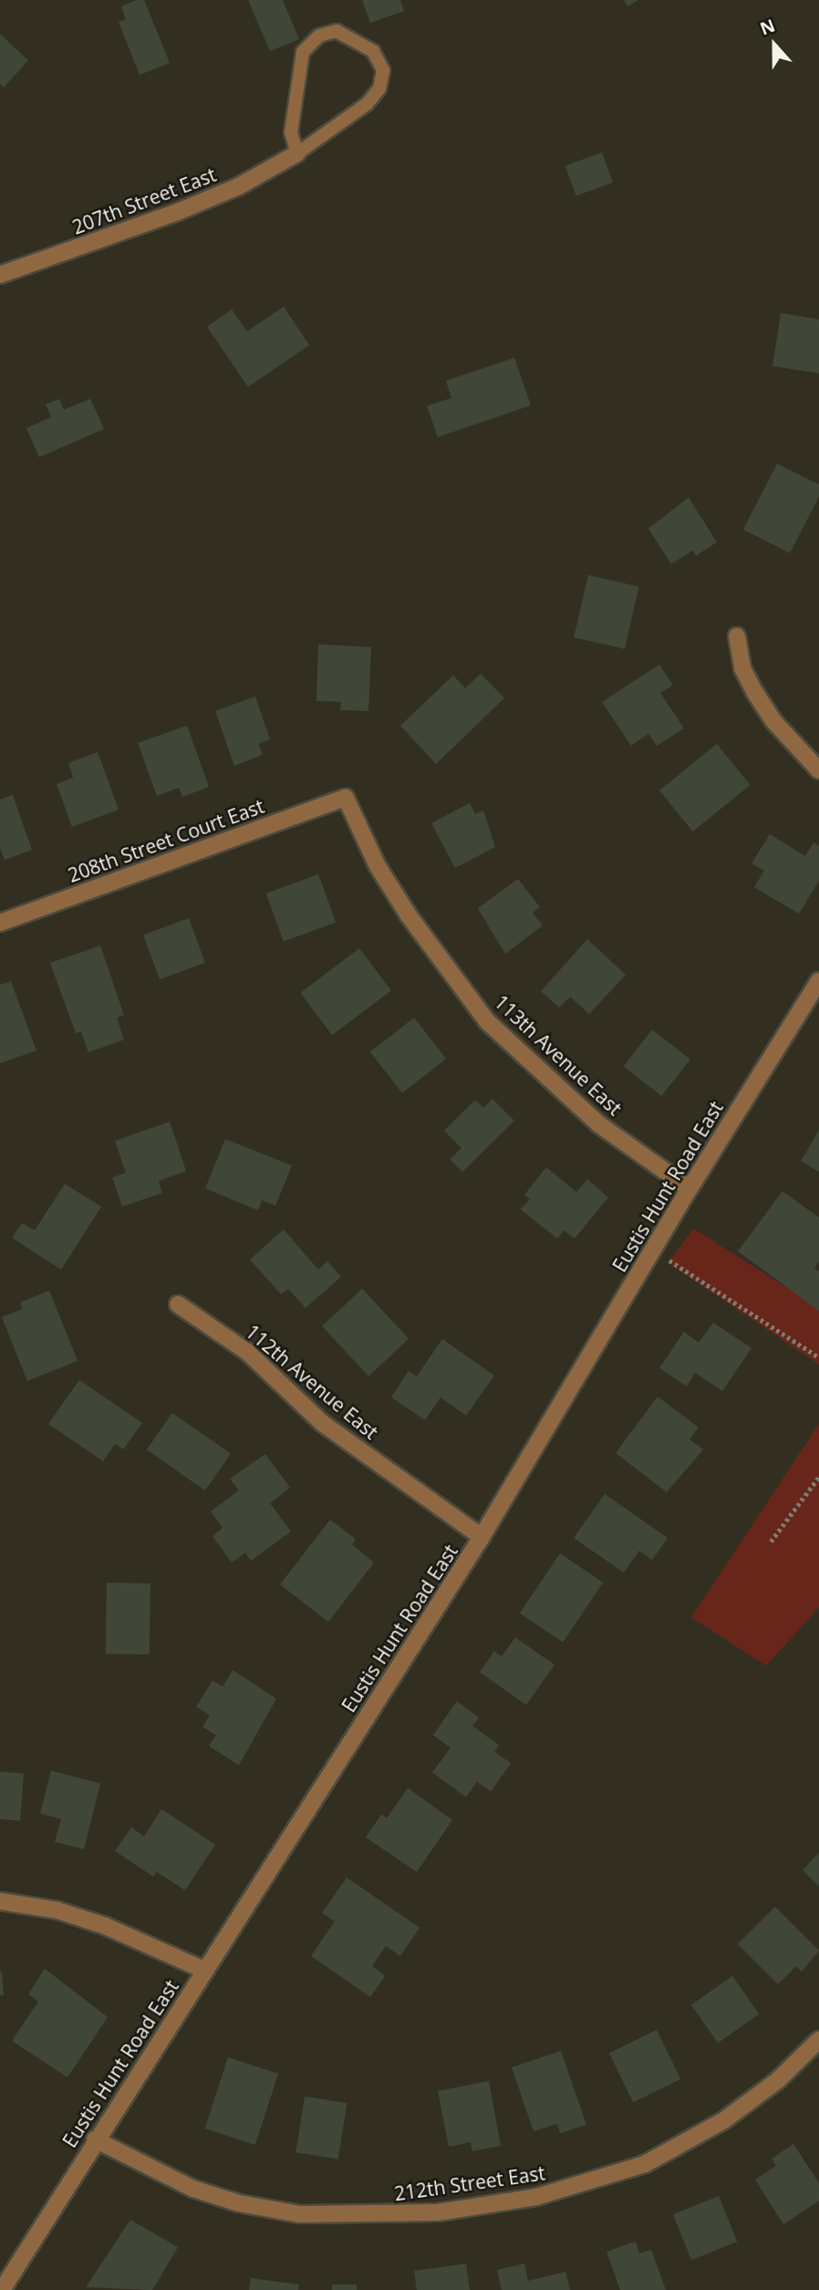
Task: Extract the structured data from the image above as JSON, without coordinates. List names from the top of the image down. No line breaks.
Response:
{"streets":{"street":["207th Street East","208th Street Court East","113th Avenue East","Eustis Hunt Road East","112th Avenue East","212th Street East"]},"crossings":[["208th Street Court East","113th Avenue East"],["113th Avenue East","Eustis Hunt Road East"],["Eustis Hunt Road East","112th Avenue East"],["Eustis Hunt Road East","212th Street East"]],"north":"top"}
